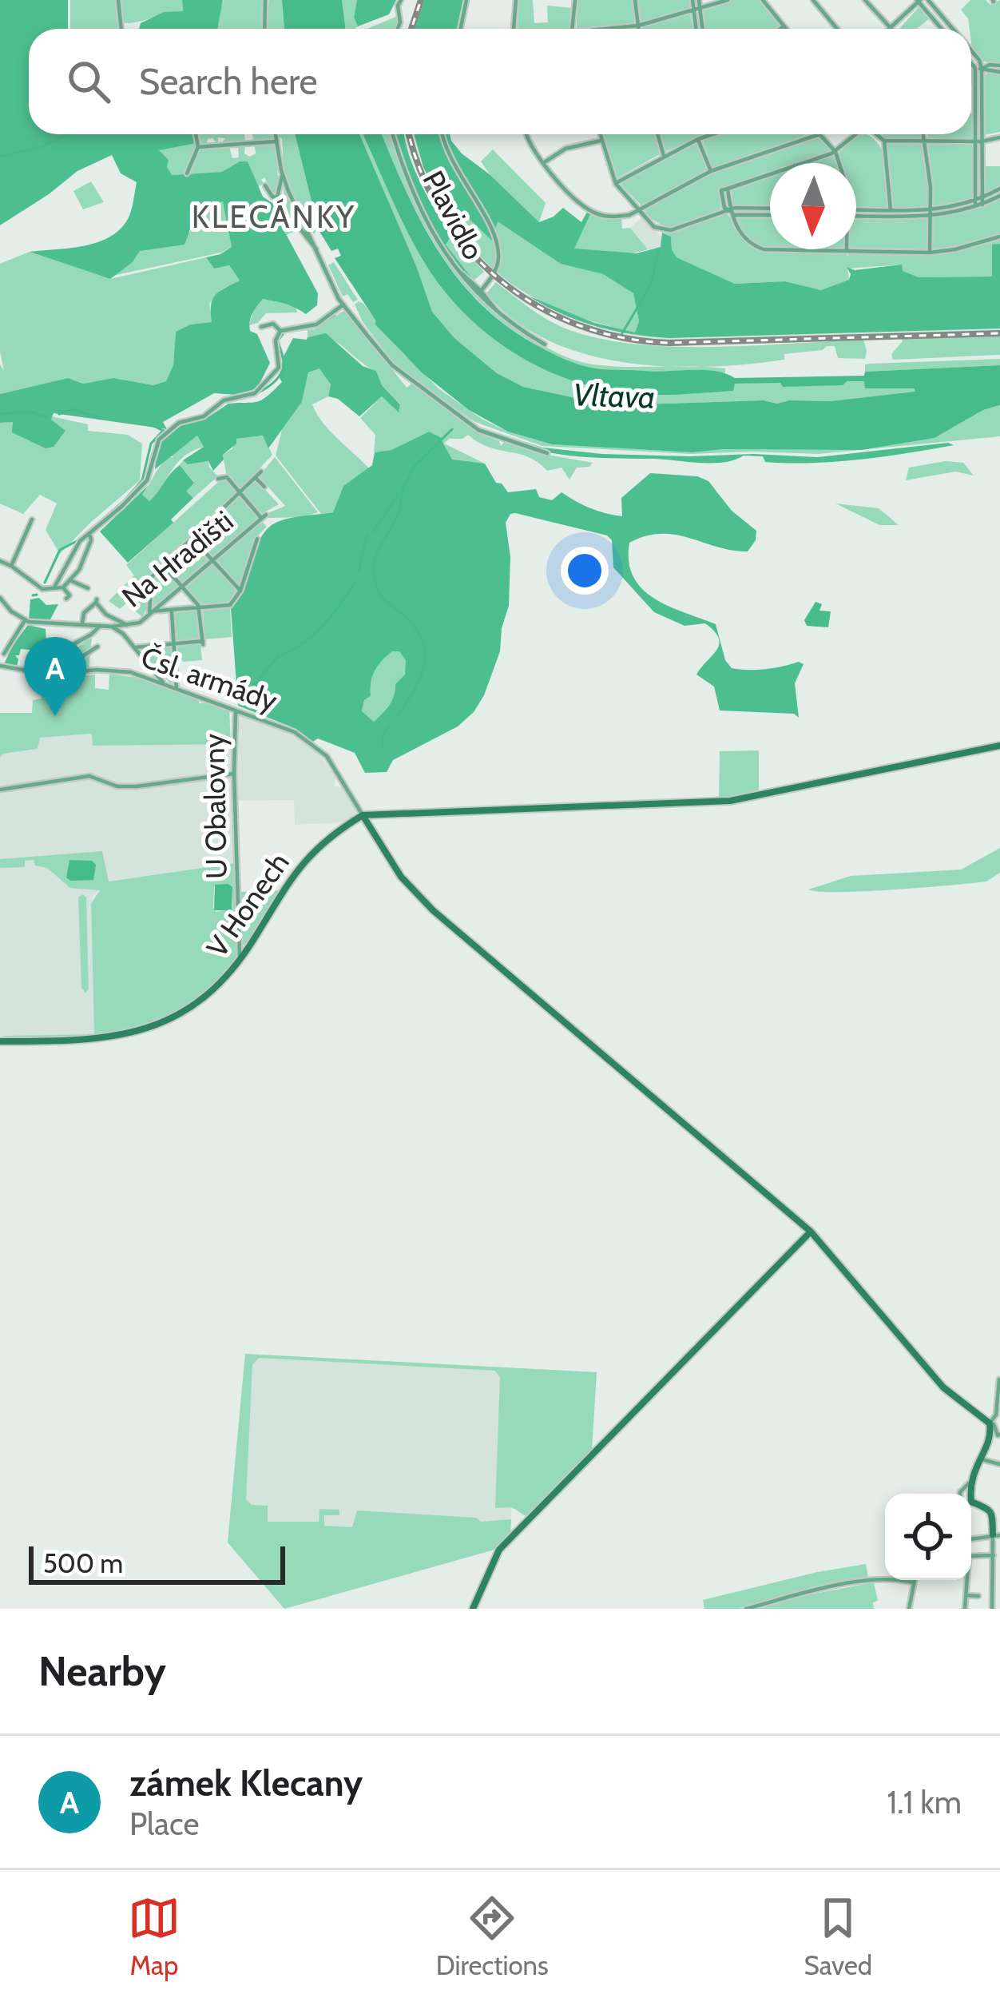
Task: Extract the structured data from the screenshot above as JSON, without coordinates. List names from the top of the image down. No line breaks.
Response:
{"streets":{"street":["Plavidlo","Na Hradišti","Čsl. armády","U Obalovny","V Honech"]},"crossings":[["Čsl. armády","U Obalovny"],["Čsl. armády","V Honech"],["U Obalovny","V Honech"]],"districts":["KLECÁNKY"],"water":["Vltava"],"scale_bar":"500 m","north":"bottom","page":{"search":"Search here","pins":"A","scale":"500 m","heading":"Nearby","list":[{"mark":"A","name":"zámek Klecany","note":"Place","value":"1.1 km"}],"nav":["Map","Directions","Saved"]}}
